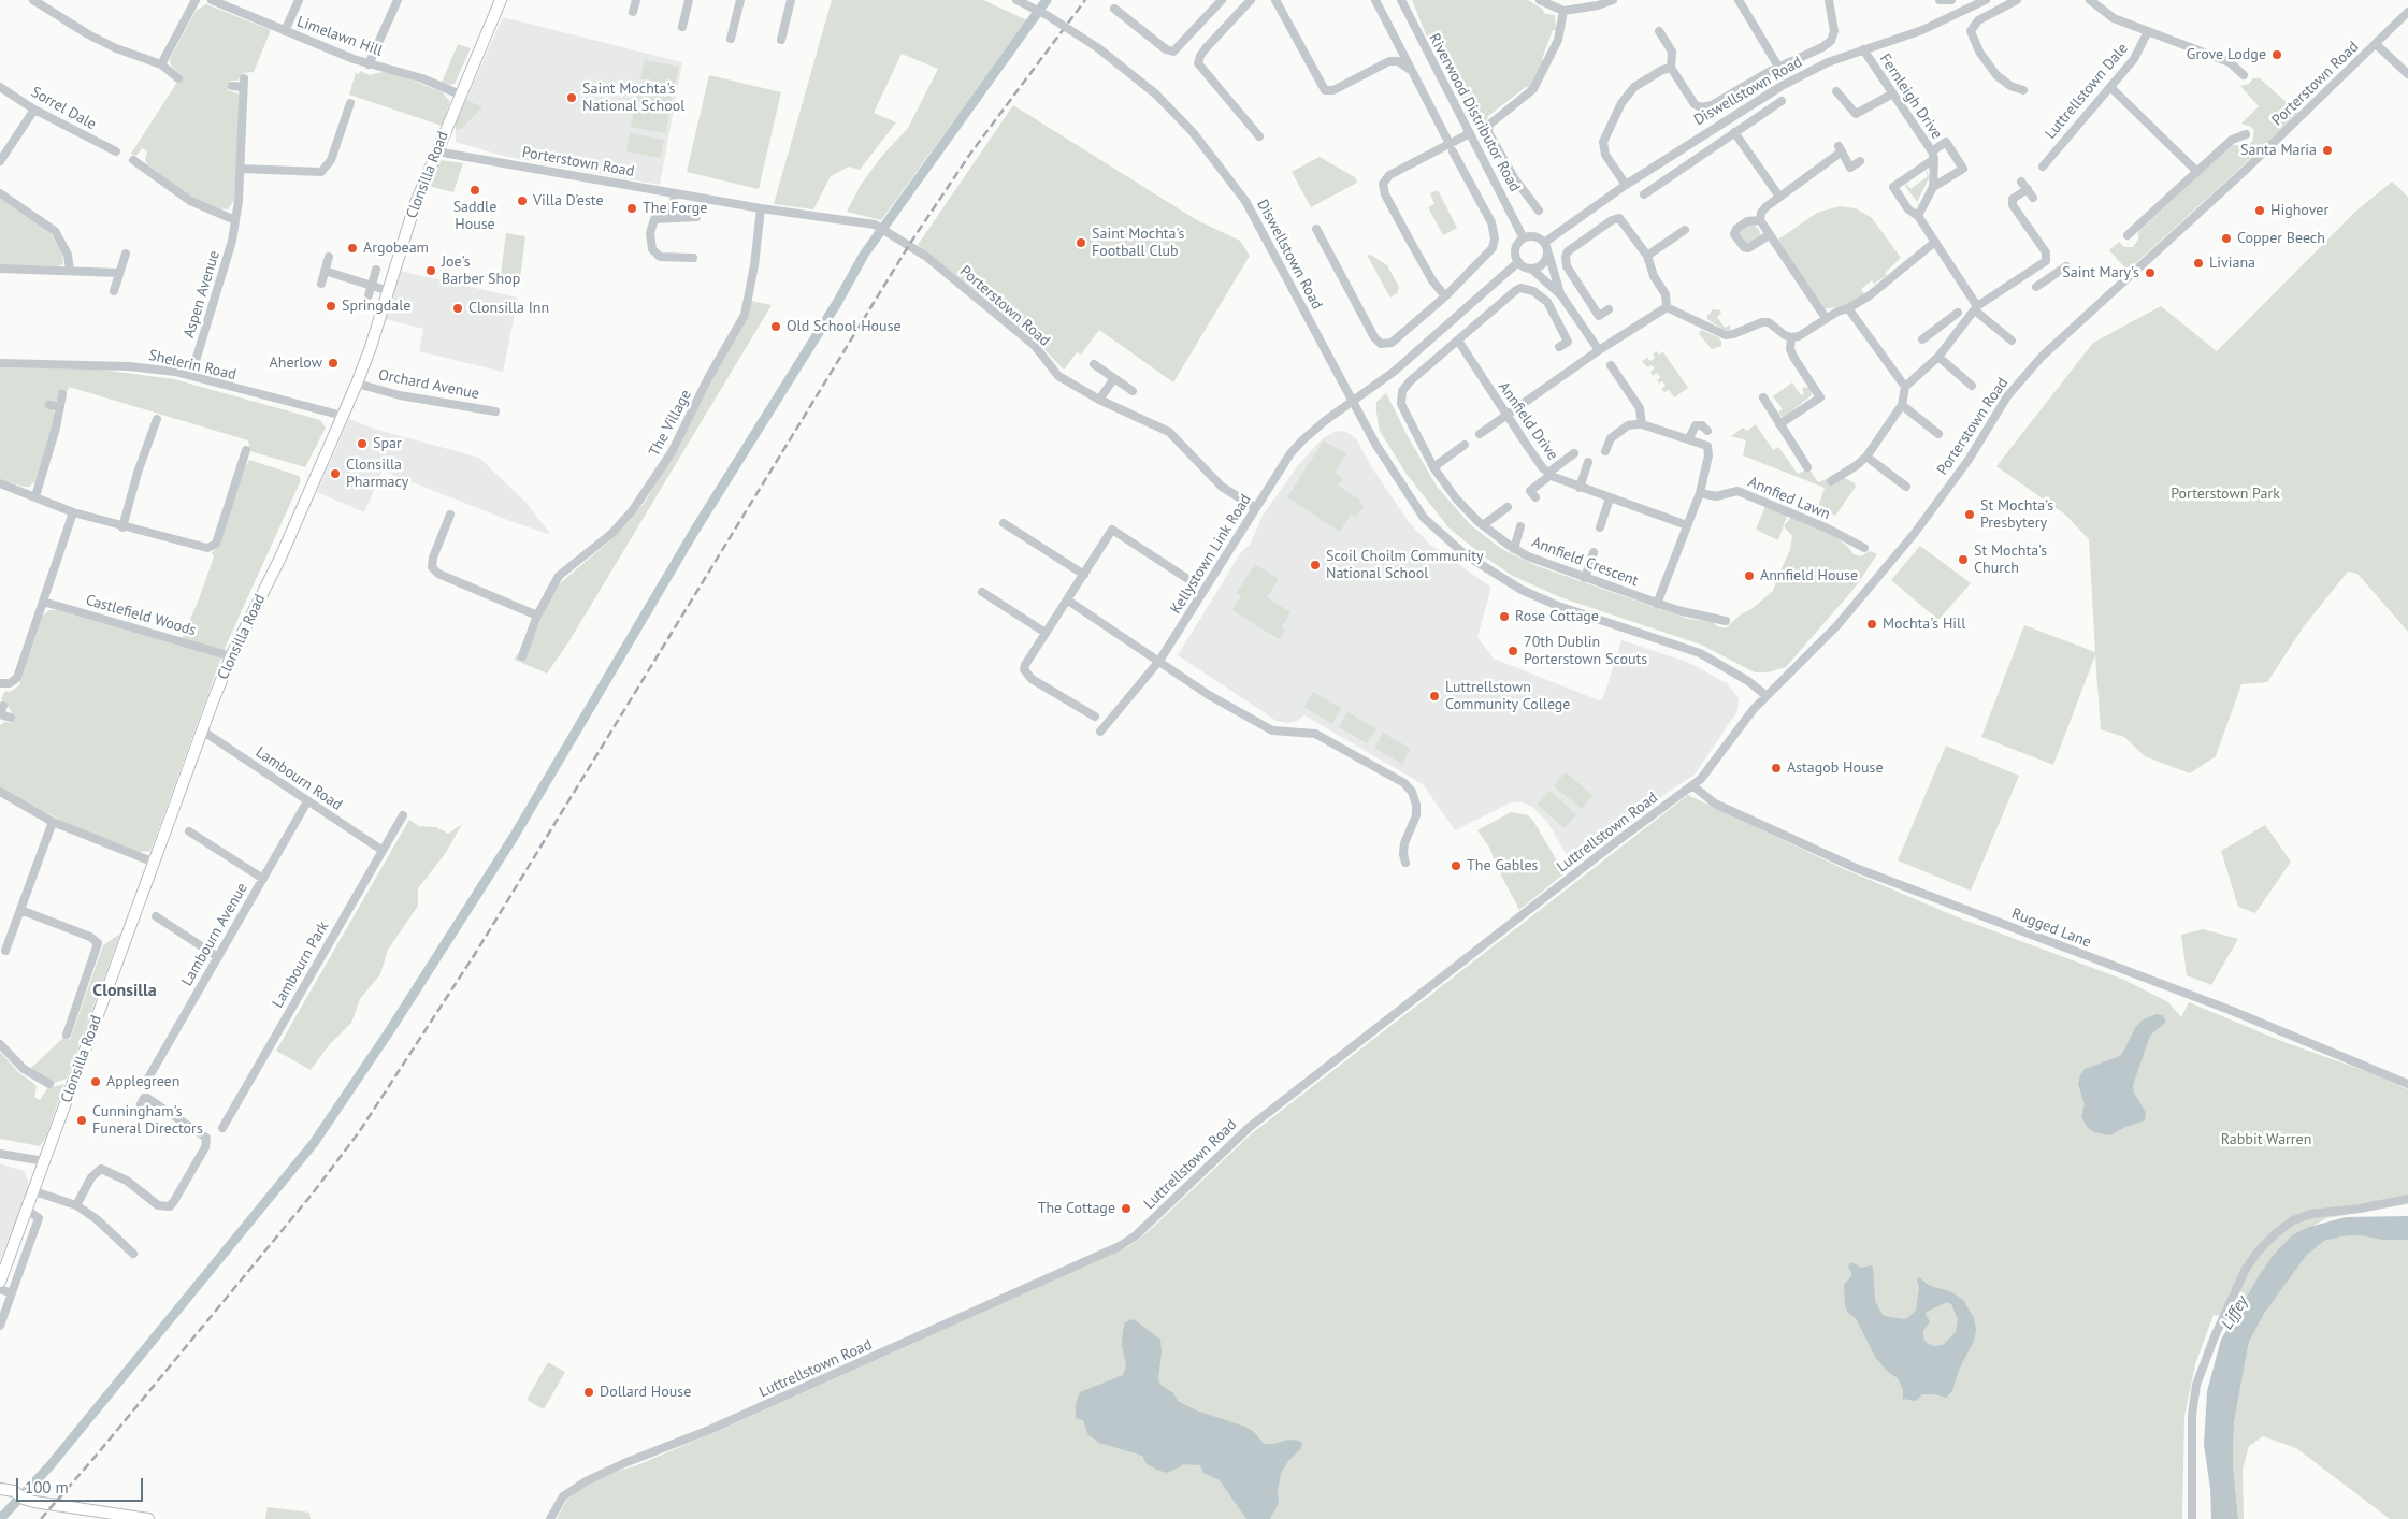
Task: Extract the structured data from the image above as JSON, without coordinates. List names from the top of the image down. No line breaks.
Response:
{"streets":{"main road":["Clonsilla Road"],"street":["Limelawn Hill","Porterstown Road","Diswellstown Road","Luttrellstown Dale","Fernleigh Drive","Sorrel Dale","Riverwood Distributor Road","Aspen Avenue","Shelerin Road","Orchard Avenue","Annfield Drive","The Village","Annfied Lawn","Kellystown Link Road","Annfield Crescent","Castlefield Woods","Lambourn Road","Luttrellstown Road","Rugged Lane","Lambourn Avenue","Lambourn Park"]},"crossings":[["Limelawn Hill","Clonsilla Road"],["Porterstown Road","Diswellstown Road"],["Porterstown Road","Clonsilla Road"],["Porterstown Road","The Village"],["Porterstown Road","Kellystown Link Road"],["Porterstown Road","Luttrellstown Road"],["Diswellstown Road","Fernleigh Drive"],["Diswellstown Road","Riverwood Distributor Road"],["Diswellstown Road","Kellystown Link Road"],["Diswellstown Road","Luttrellstown Road"],["Clonsilla Road","Shelerin Road"],["Clonsilla Road","Orchard Avenue"],["Clonsilla Road","Castlefield Woods"],["Clonsilla Road","Lambourn Road"],["Aspen Avenue","Shelerin Road"],["Annfield Drive","Annfield Crescent"],["Lambourn Road","Lambourn Avenue"],["Lambourn Road","Lambourn Park"],["Luttrellstown Road","Rugged Lane"]],"districts":["Clonsilla"],"water":["Liffey"],"parks":["Porterstown Park","Rabbit Warren"],"places":["Grove Lodge","Saint Mochta's National School","Santa Maria","Saddle House","Villa D'este","The Forge","Highover","Copper Beech","Saint Mochta's Football Club","Argobeam","Liviana","Joe's Barber Shop","Saint Mary's","Springdale","Clonsilla Inn","Old School House","Aherlow","Spar","Clonsilla Pharmacy","St Mochta's Presbytery","St Mochta's Church","Scoil Choilm Community National School","Annfield House","Rose Cottage","Mochta's Hill","70th Dublin Porterstown Scouts","Luttrellstown Community College","Astagob House","The Gables","Applegreen","Cunningham's Funeral Directors","The Cottage","Dollard House"],"scale_bar":"100 m"}
